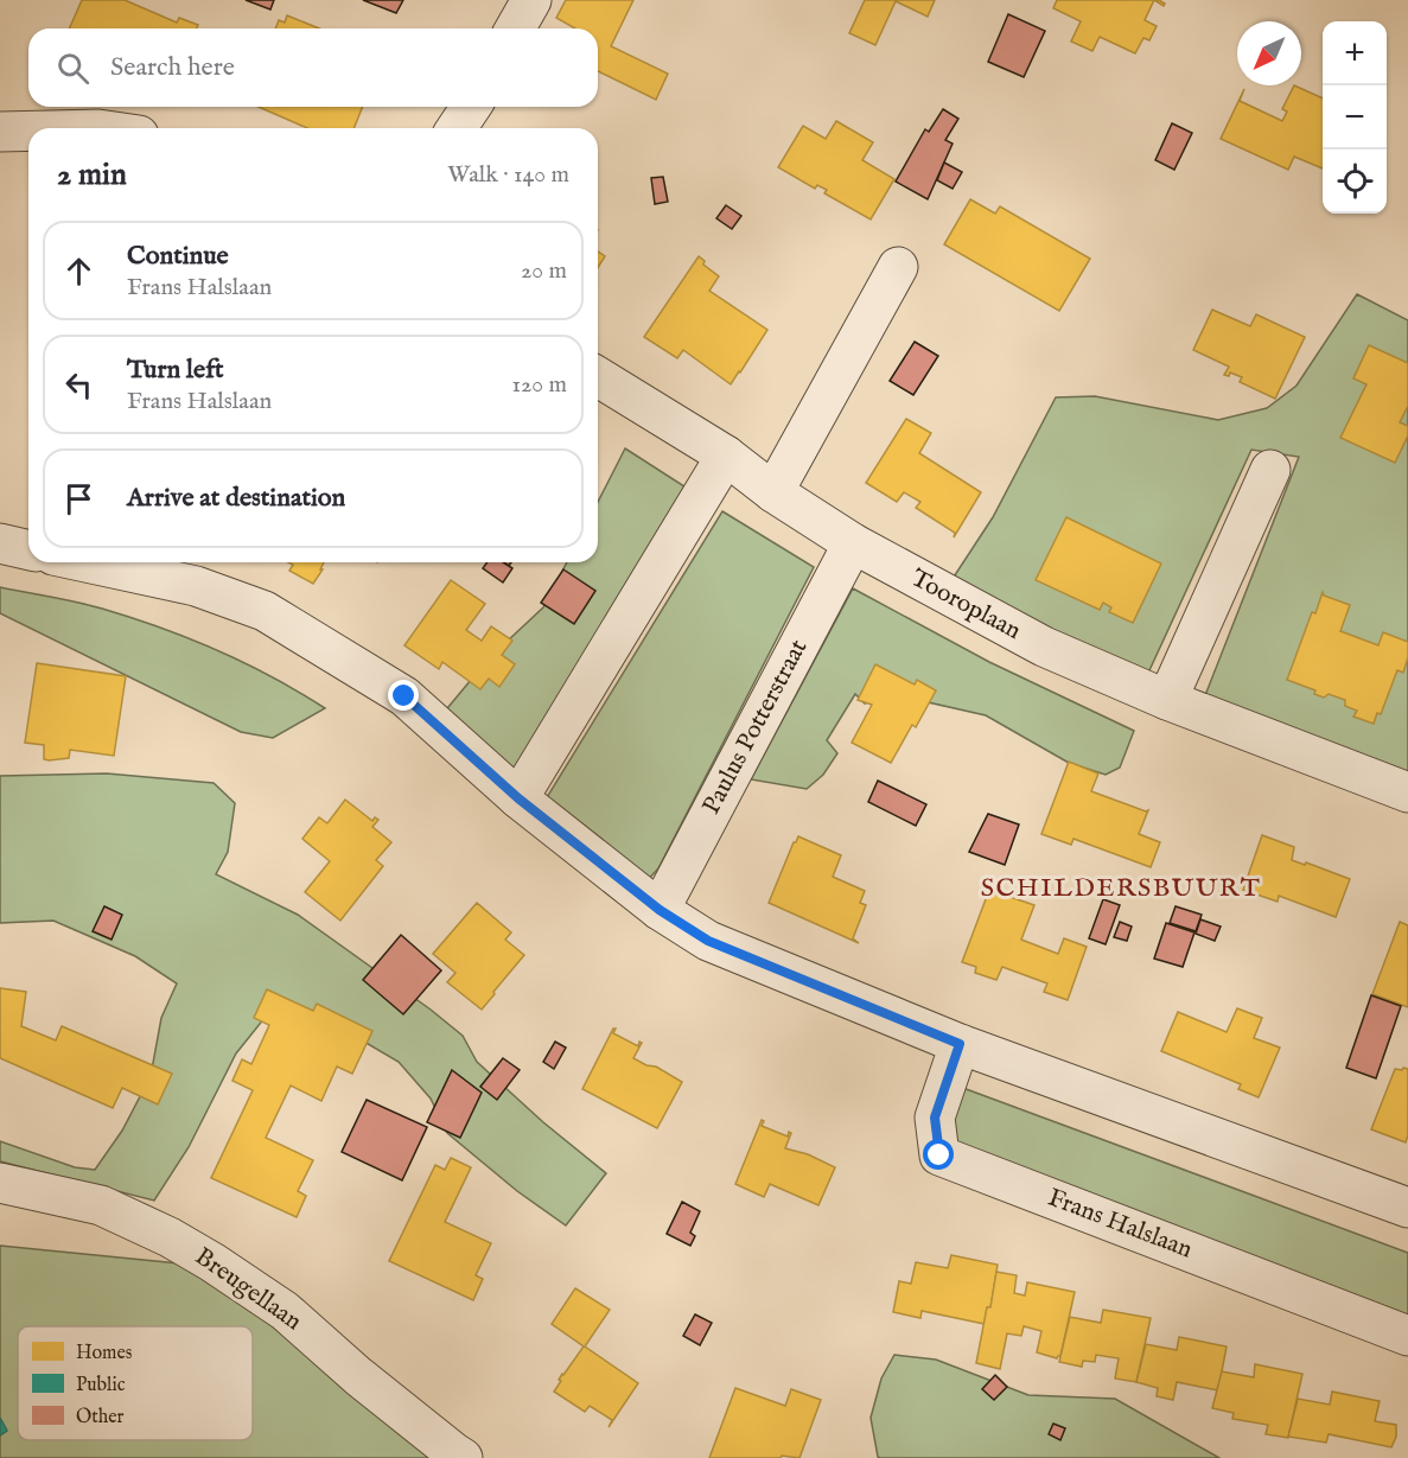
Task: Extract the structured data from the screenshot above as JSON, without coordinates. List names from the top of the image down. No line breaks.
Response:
{"streets":{"street":["Tooroplaan","Paulus Potterstraat","Frans Halslaan","Breugellaan"]},"crossings":[["Tooroplaan","Paulus Potterstraat"]],"districts":["SCHILDERSBUURT"],"legend":["Homes","Public","Other"],"north":"bottom left","page":{"map_buttons":["+","−"],"search":"Search here","heading":["2 min","Walk · 140 m"],"list":[["Continue","Frans Halslaan","20 m"],["Turn left","Frans Halslaan","120 m"],"Arrive at destination"]}}
